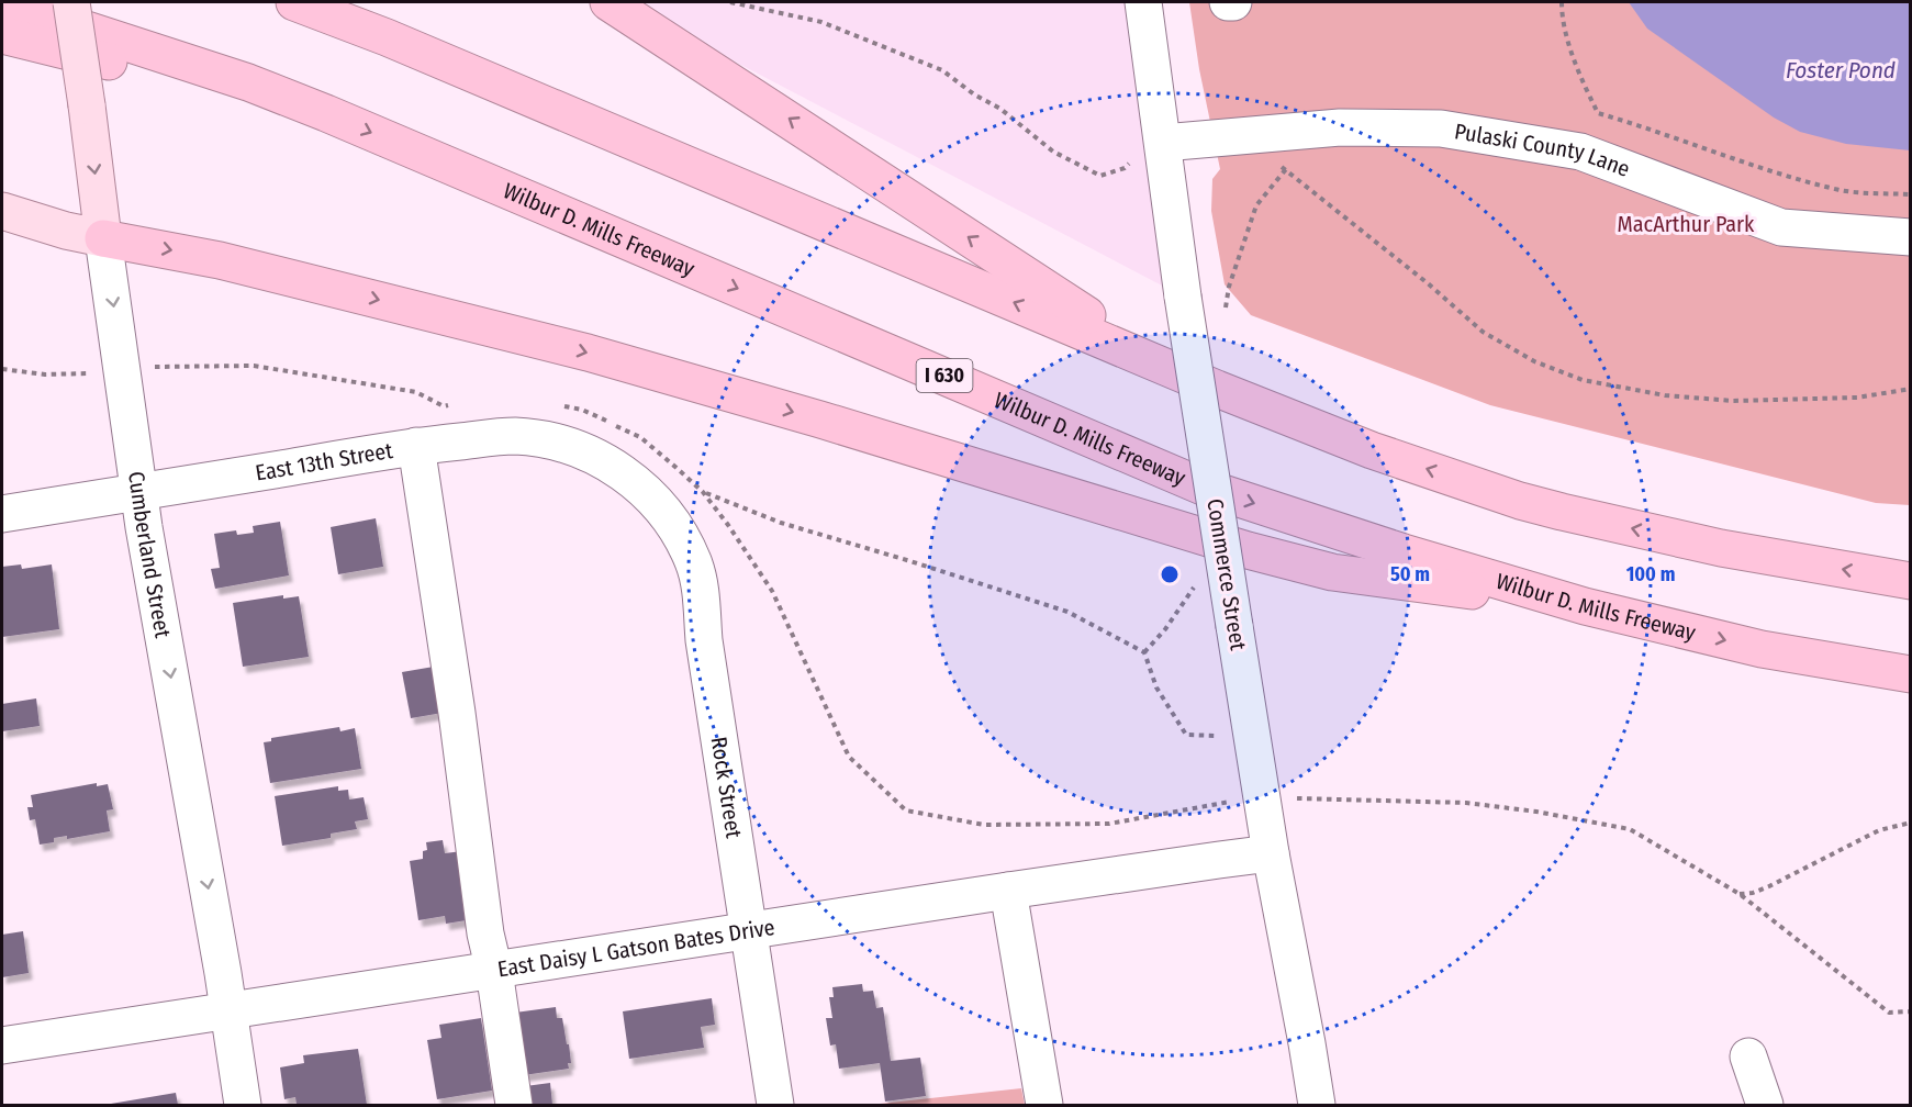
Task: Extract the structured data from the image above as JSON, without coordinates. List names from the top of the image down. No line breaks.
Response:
{"streets":{"highway":["Wilbur D. Mills Freeway","I 630"],"main road":["Cumberland Street"],"street":["Pulaski County Lane","East 13th Street","Commerce Street","Rock Street","East Daisy L Gatson Bates Drive"]},"crossings":[["Pulaski County Lane","Commerce Street"],["East 13th Street","Cumberland Street"],["East 13th Street","Rock Street"],["Cumberland Street","East Daisy L Gatson Bates Drive"],["Commerce Street","East Daisy L Gatson Bates Drive"],["Rock Street","East Daisy L Gatson Bates Drive"]],"one_way":["Cumberland Street"],"water":["Foster Pond"],"parks":["MacArthur Park"],"rings":["50 m","100 m"]}
